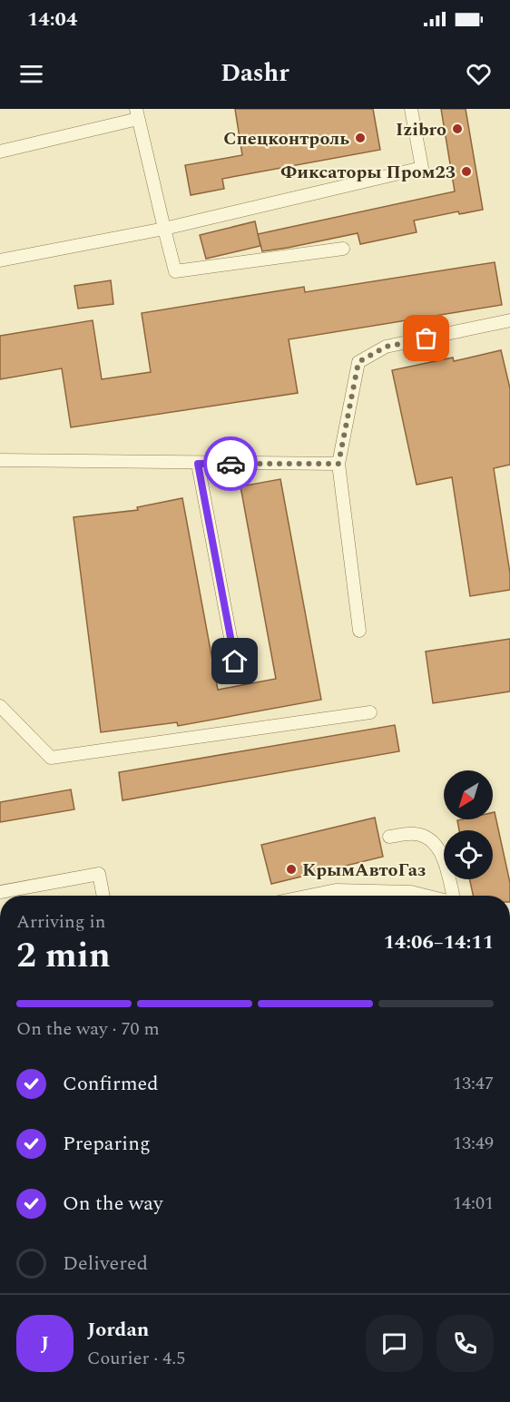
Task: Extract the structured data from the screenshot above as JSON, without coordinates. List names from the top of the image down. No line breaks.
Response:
{"places":["Izibro","Спецконтроль","Фиксаторы Пром23","КрымАвтоГаз"],"north":"bottom left","page":{"status":"14:04","header":"Dashr","heading":["2 min","Arriving in","14:06–14:11"],"panel":["Jordan","Courier · 4.5"],"bar":"On the way · 70 m","list":[["Confirmed","13:47"],["Preparing","13:49"],["On the way","14:01"],"Delivered"],"round":"J"}}
